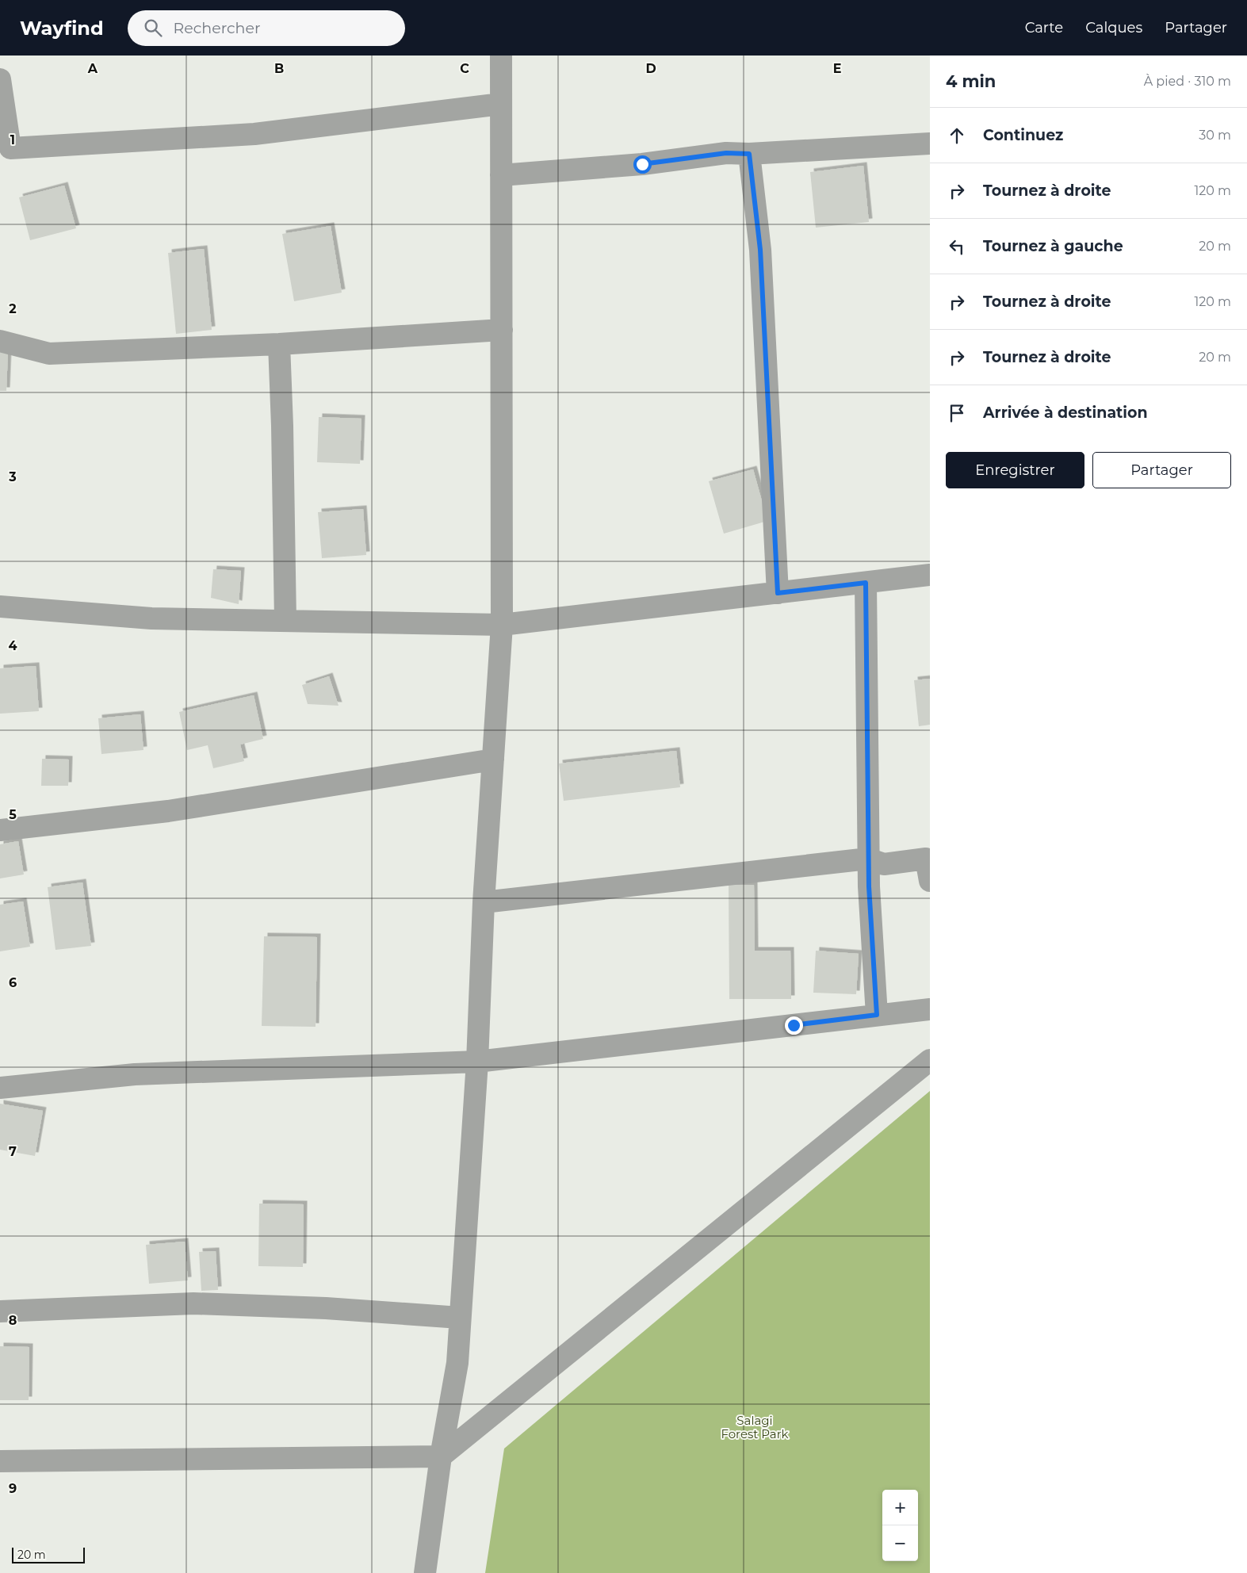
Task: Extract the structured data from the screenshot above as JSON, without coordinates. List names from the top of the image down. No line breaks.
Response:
{"parks":["Salagi Forest Park"],"scale_bar":"20 m","page":{"header":"Wayfind","search":"Rechercher","nav":["Carte","Calques","Partager"],"heading":["4 min","À pied · 310 m"],"list":[["Continuez","30 m"],["Tournez à droite","120 m"],["Tournez à gauche","20 m"],["Tournez à droite","120 m"],["Tournez à droite","20 m"],"Arrivée à destination"],"buttons":["Enregistrer","Partager"],"map_buttons":["+","−"],"scale":"20 m"},"grid":{"columns":["A","B","C","D","E"],"rows":["1","2","3","4","5","6","7","8","9"]}}
